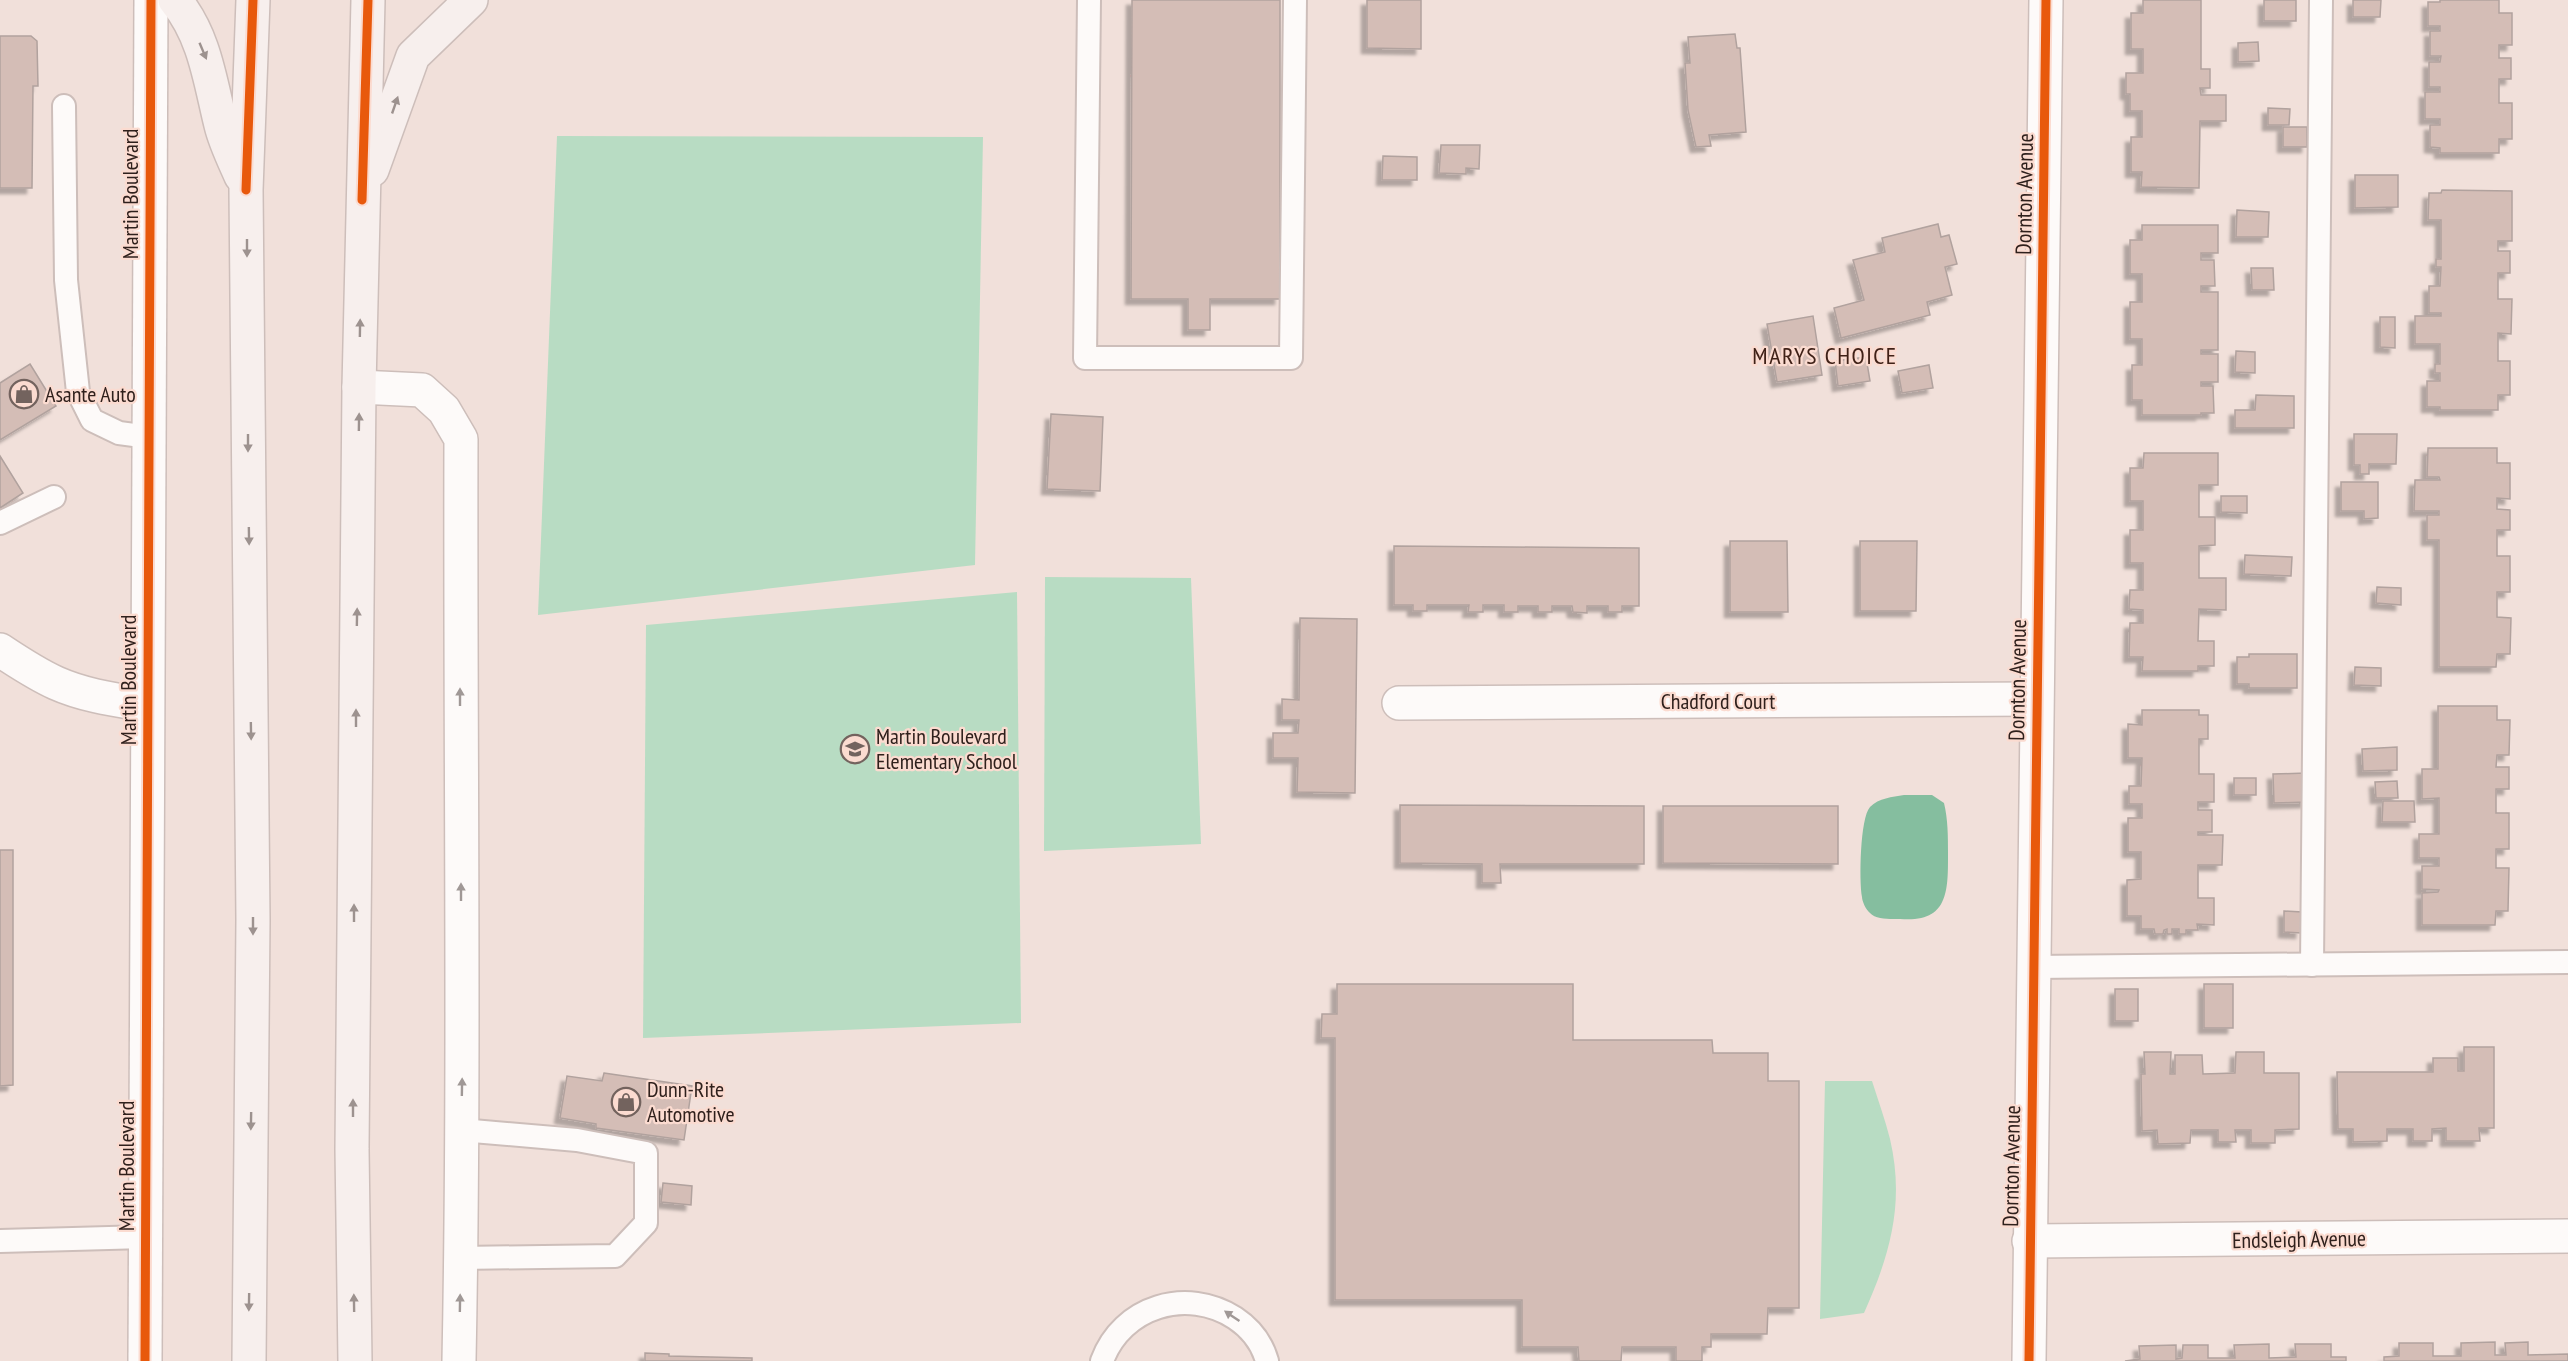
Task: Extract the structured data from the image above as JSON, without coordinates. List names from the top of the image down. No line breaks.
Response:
{"streets":{"street":["Martin Boulevard","Dornton Avenue","Chadford Court","Endsleigh Avenue"]},"crossings":[["Dornton Avenue","Chadford Court"],["Dornton Avenue","Endsleigh Avenue"]],"districts":["MARYS CHOICE"],"places":{"shop":["Asante Auto","Dunn-Rite Automotive"],"school or university":["Martin Boulevard Elementary School"]}}
